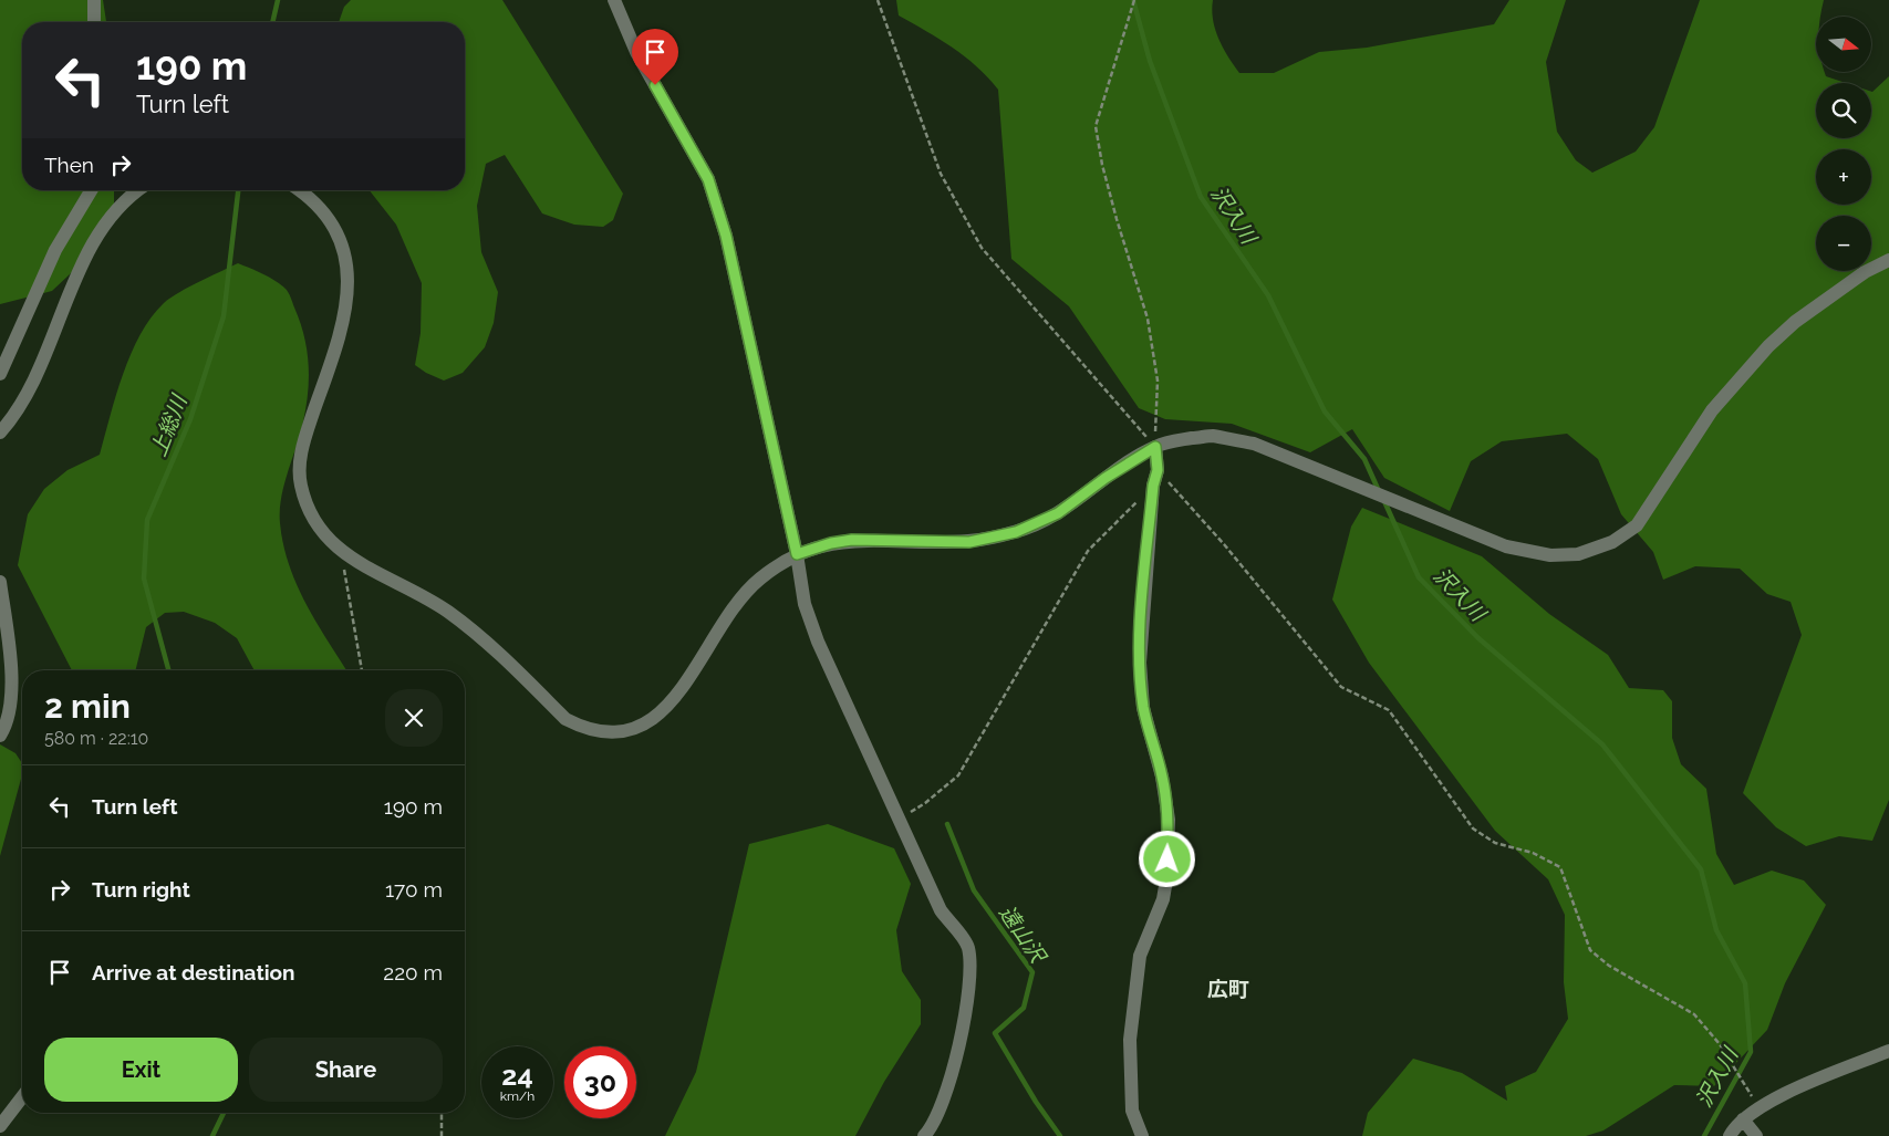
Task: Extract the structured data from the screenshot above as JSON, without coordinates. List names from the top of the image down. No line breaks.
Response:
{"districts":["広町"],"water":["沢入川","上総川","遠山沢"],"north":"right","page":{"map_buttons":["+","−"],"turn":["190 m","Turn left"],"then":"Then","heading":["2 min","580 m · 22:10"],"list":[{"name":"Turn left","value":"190 m"},{"name":"Turn right","value":"170 m"},{"name":"Arrive at destination","value":"220 m"}],"buttons":["Exit","Share"],"speed":"24 km/h","limit":"30"}}
